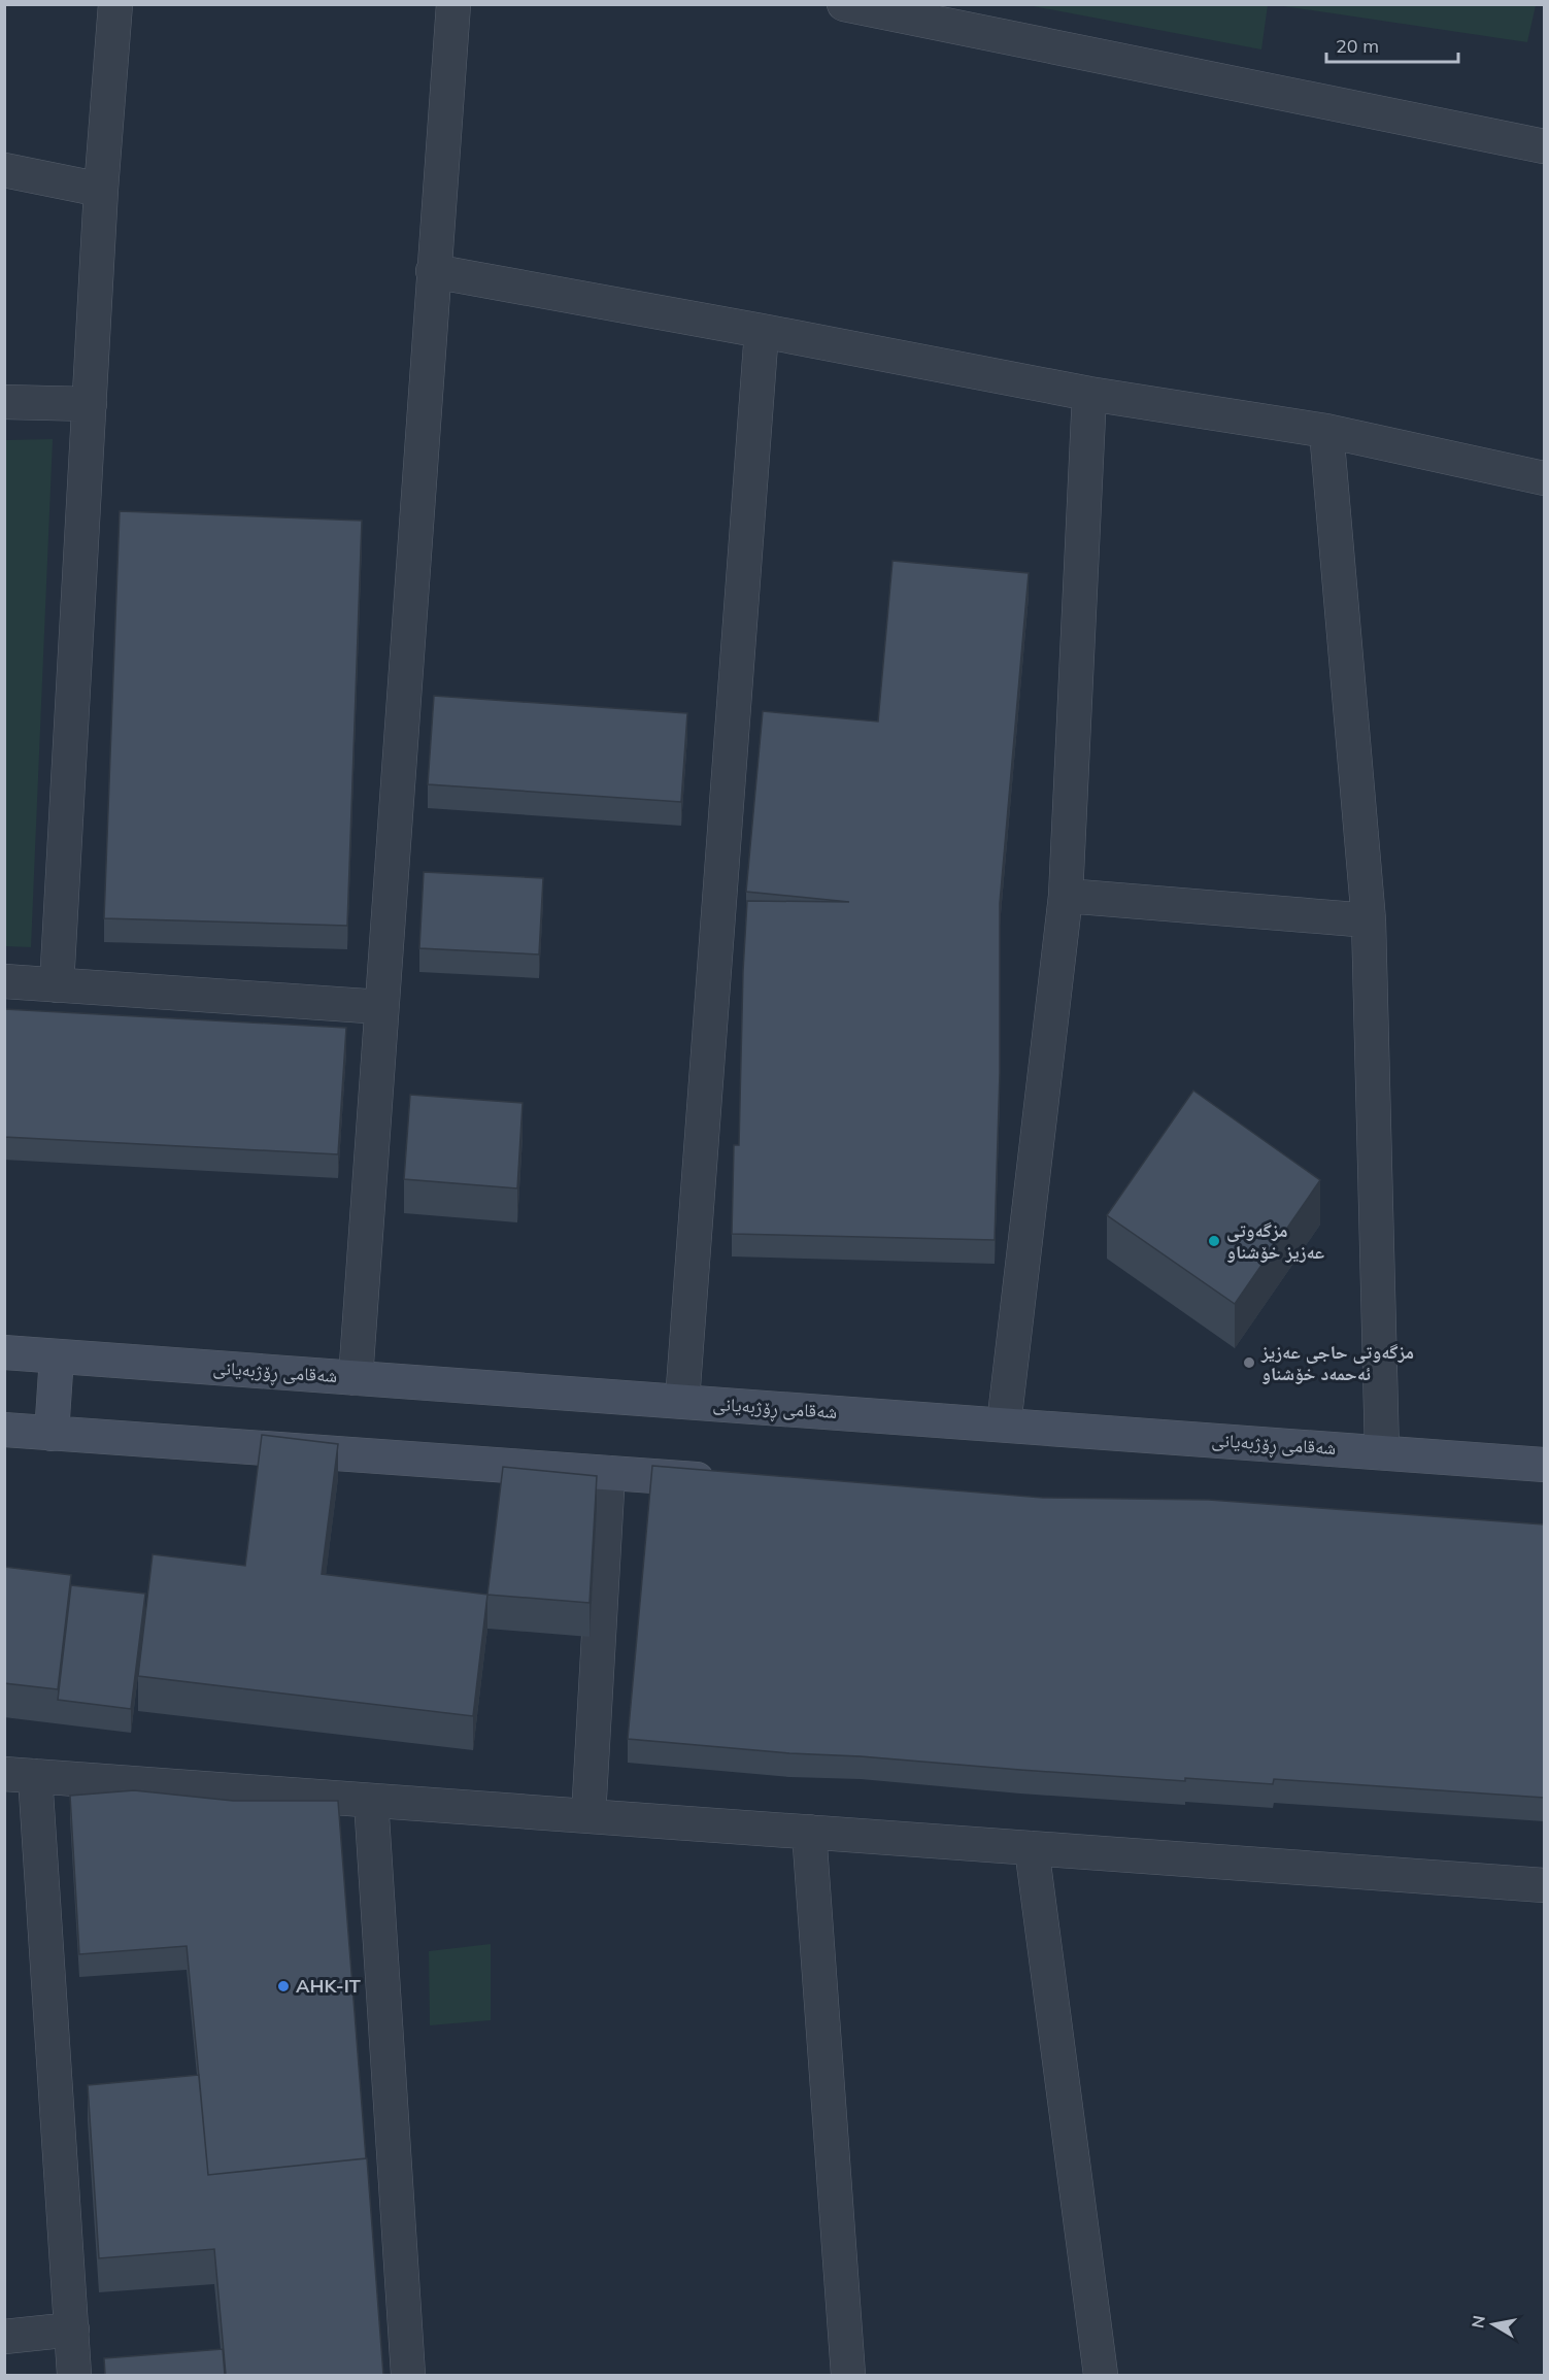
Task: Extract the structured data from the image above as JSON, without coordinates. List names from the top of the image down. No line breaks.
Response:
{"streets":{"street":["شەقامی ڕۆژبەیانی"]},"places":["مزگەوتی عەزیز خۆشناو","مزگەوتی حاجی عەزیز ئەحمەد خۆشناو","AHK-IT"],"scale_bar":"20 m","north":"left"}
